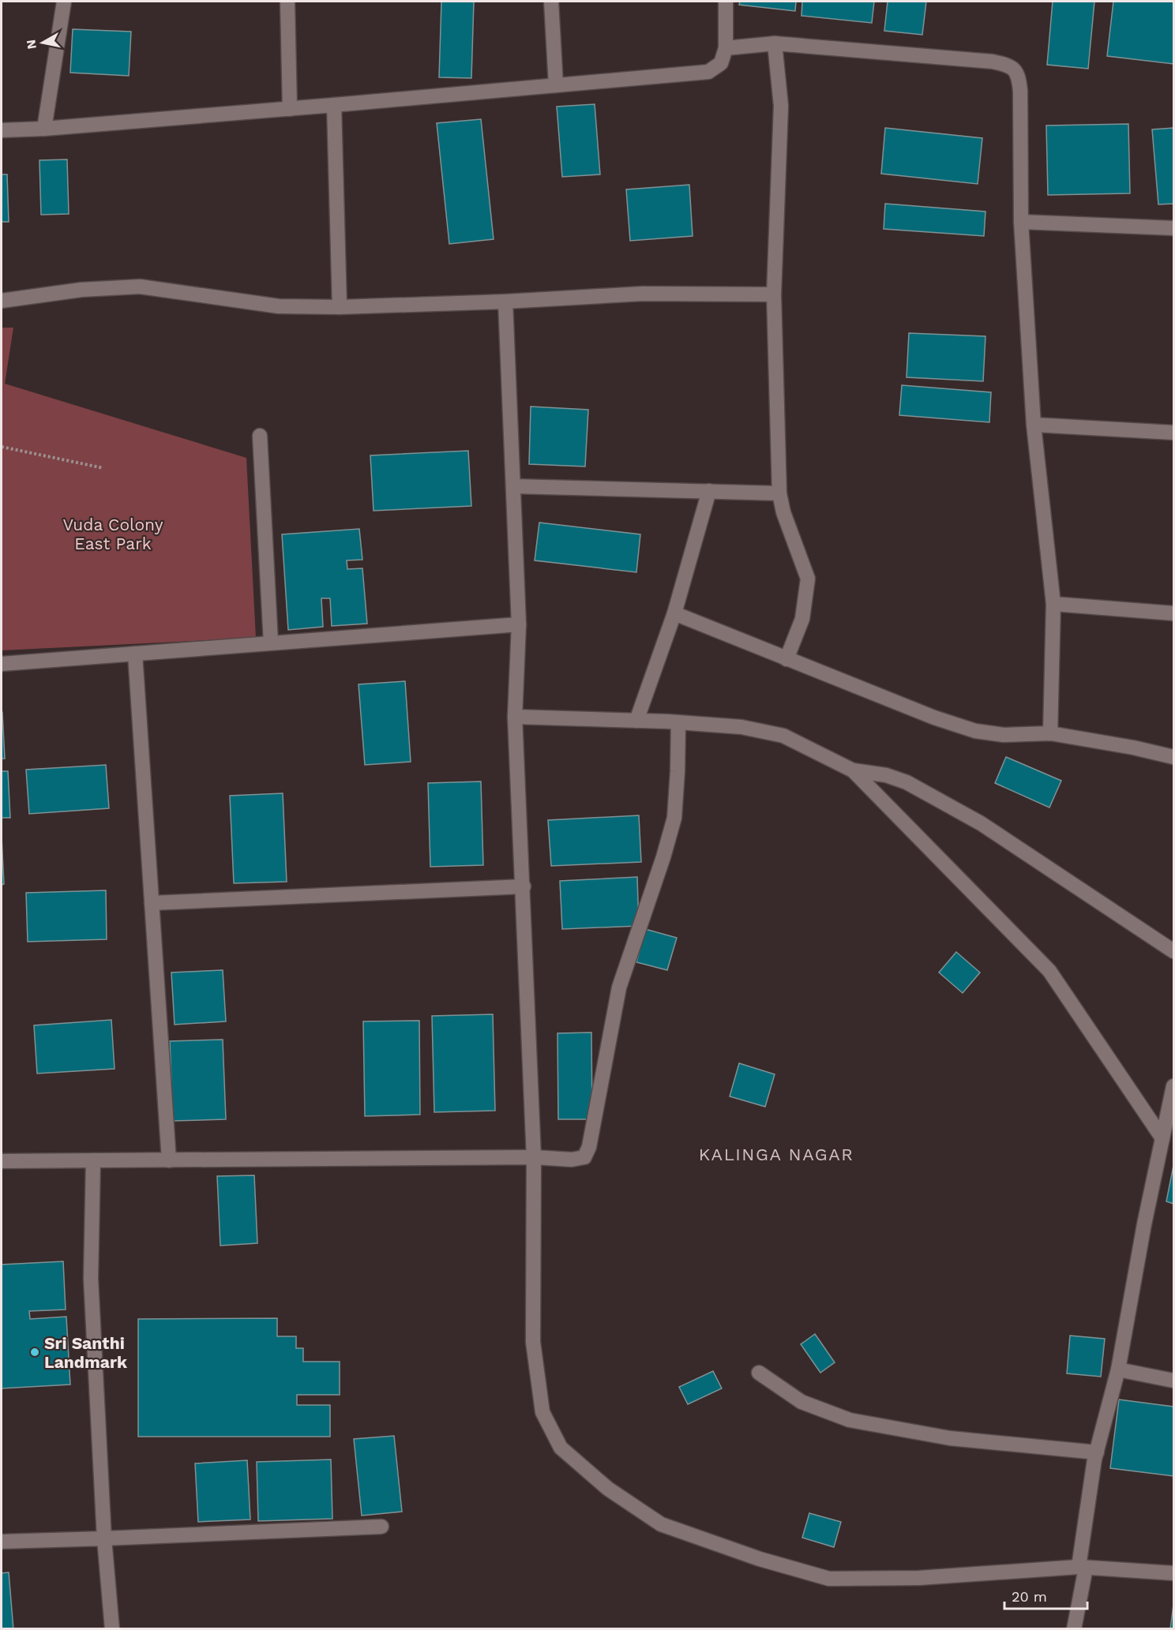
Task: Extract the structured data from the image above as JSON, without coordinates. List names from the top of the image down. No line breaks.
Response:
{"districts":["KALINGA NAGAR"],"parks":["Vuda Colony East Park"],"places":["Sri Santhi Landmark"],"scale_bar":"20 m","north":"left"}
